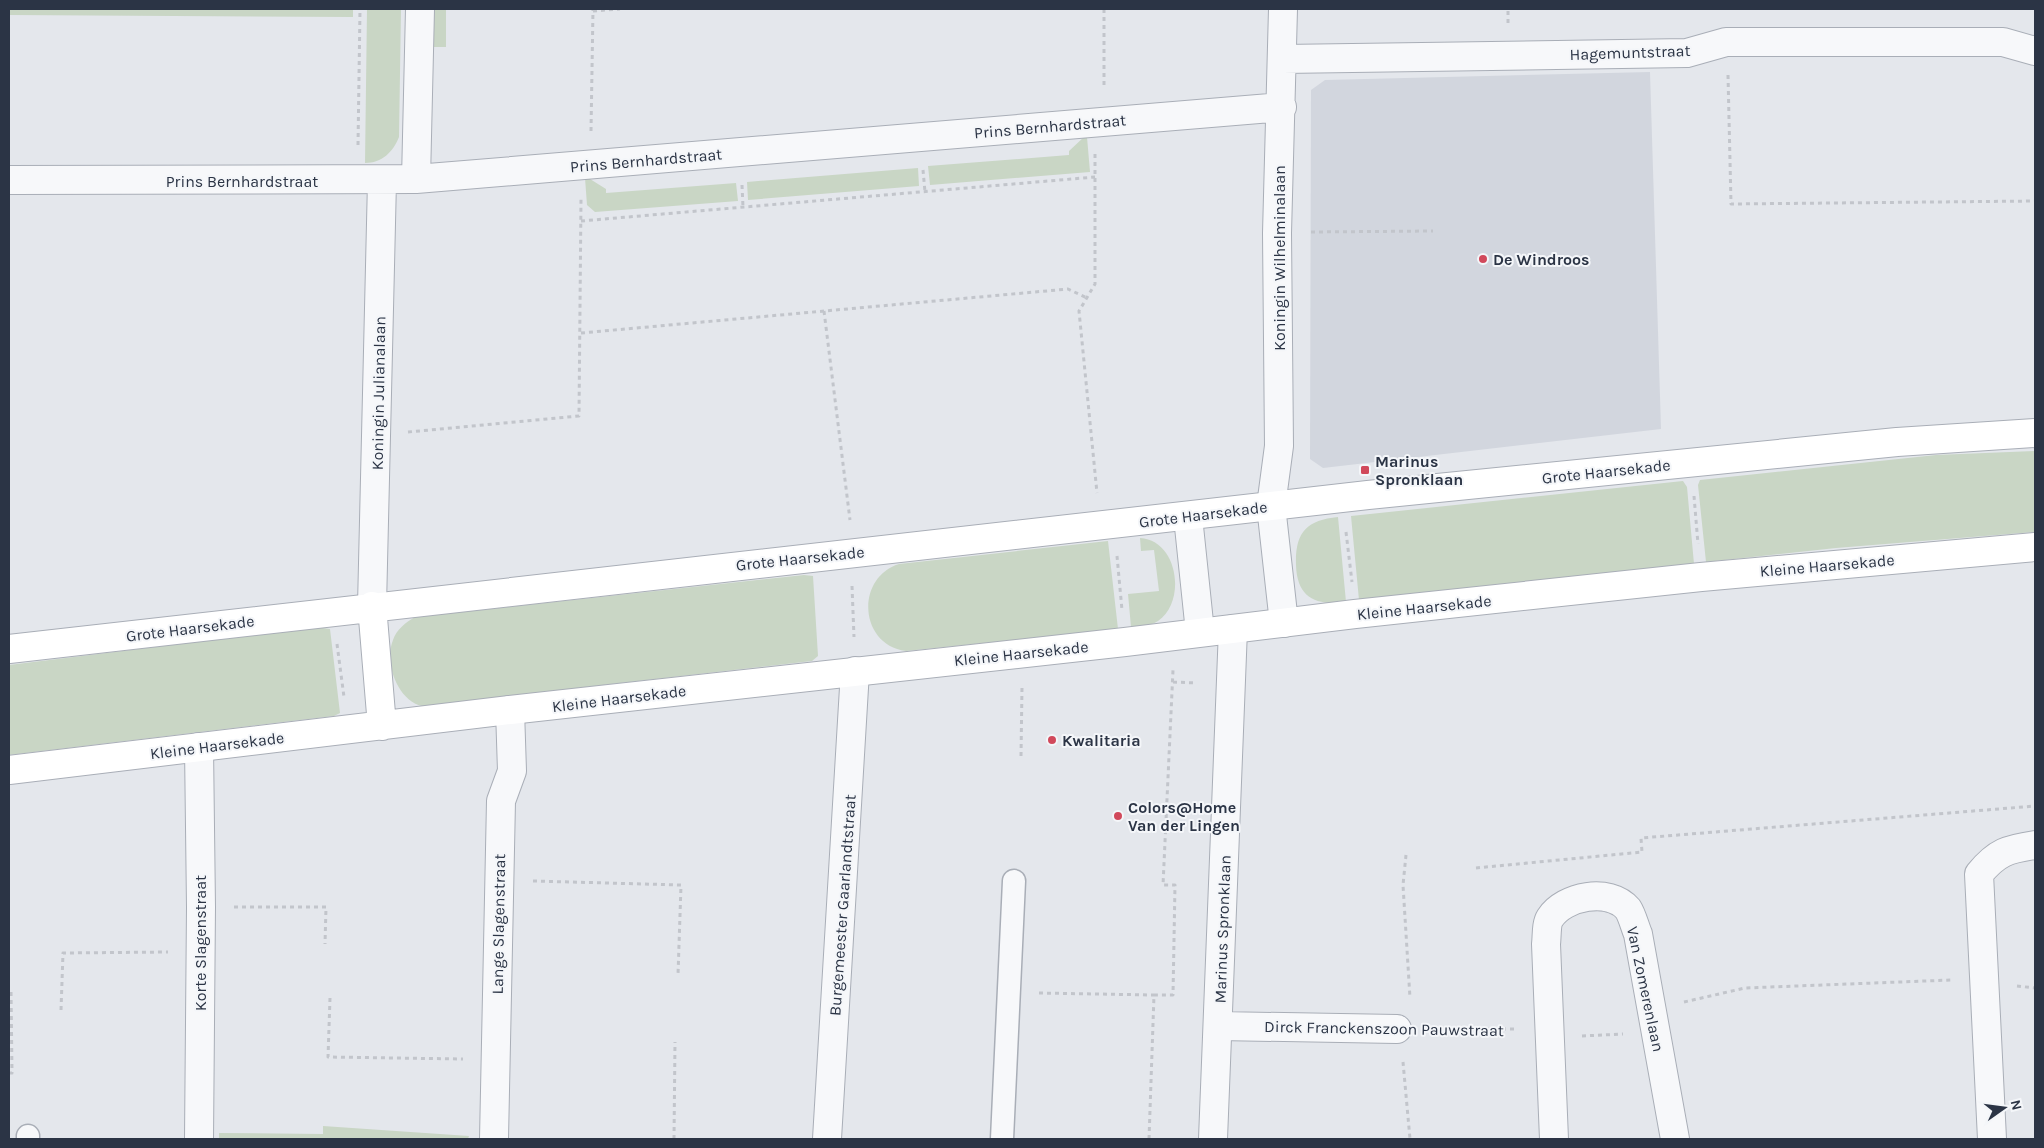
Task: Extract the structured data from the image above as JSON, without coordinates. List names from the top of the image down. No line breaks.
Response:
{"streets":{"street":["Hagemuntstraat","Prins Bernhardstraat","Koningin Wilhelminalaan","Koningin Julianalaan","Grote Haarsekade","Kleine Haarsekade","Burgemeester Gaarlandtstraat","Lange Slagenstraat","Marinus Spronklaan","Korte Slagenstraat","Van Zomerenlaan","Dirck Franckenszoon Pauwstraat"]},"crossings":[["Hagemuntstraat","Koningin Wilhelminalaan"],["Prins Bernhardstraat","Koningin Wilhelminalaan"],["Prins Bernhardstraat","Koningin Julianalaan"],["Koningin Wilhelminalaan","Grote Haarsekade"],["Koningin Wilhelminalaan","Kleine Haarsekade"],["Koningin Julianalaan","Grote Haarsekade"],["Kleine Haarsekade","Burgemeester Gaarlandtstraat"],["Kleine Haarsekade","Lange Slagenstraat"],["Kleine Haarsekade","Marinus Spronklaan"],["Kleine Haarsekade","Korte Slagenstraat"],["Marinus Spronklaan","Dirck Franckenszoon Pauwstraat"],["Van Zomerenlaan","Dirck Franckenszoon Pauwstraat"]],"places":{"other":["De Windroos","Kwalitaria","Colors@Home Van der Lingen"],"transit":["Marinus Spronklaan"]},"north":"right"}
